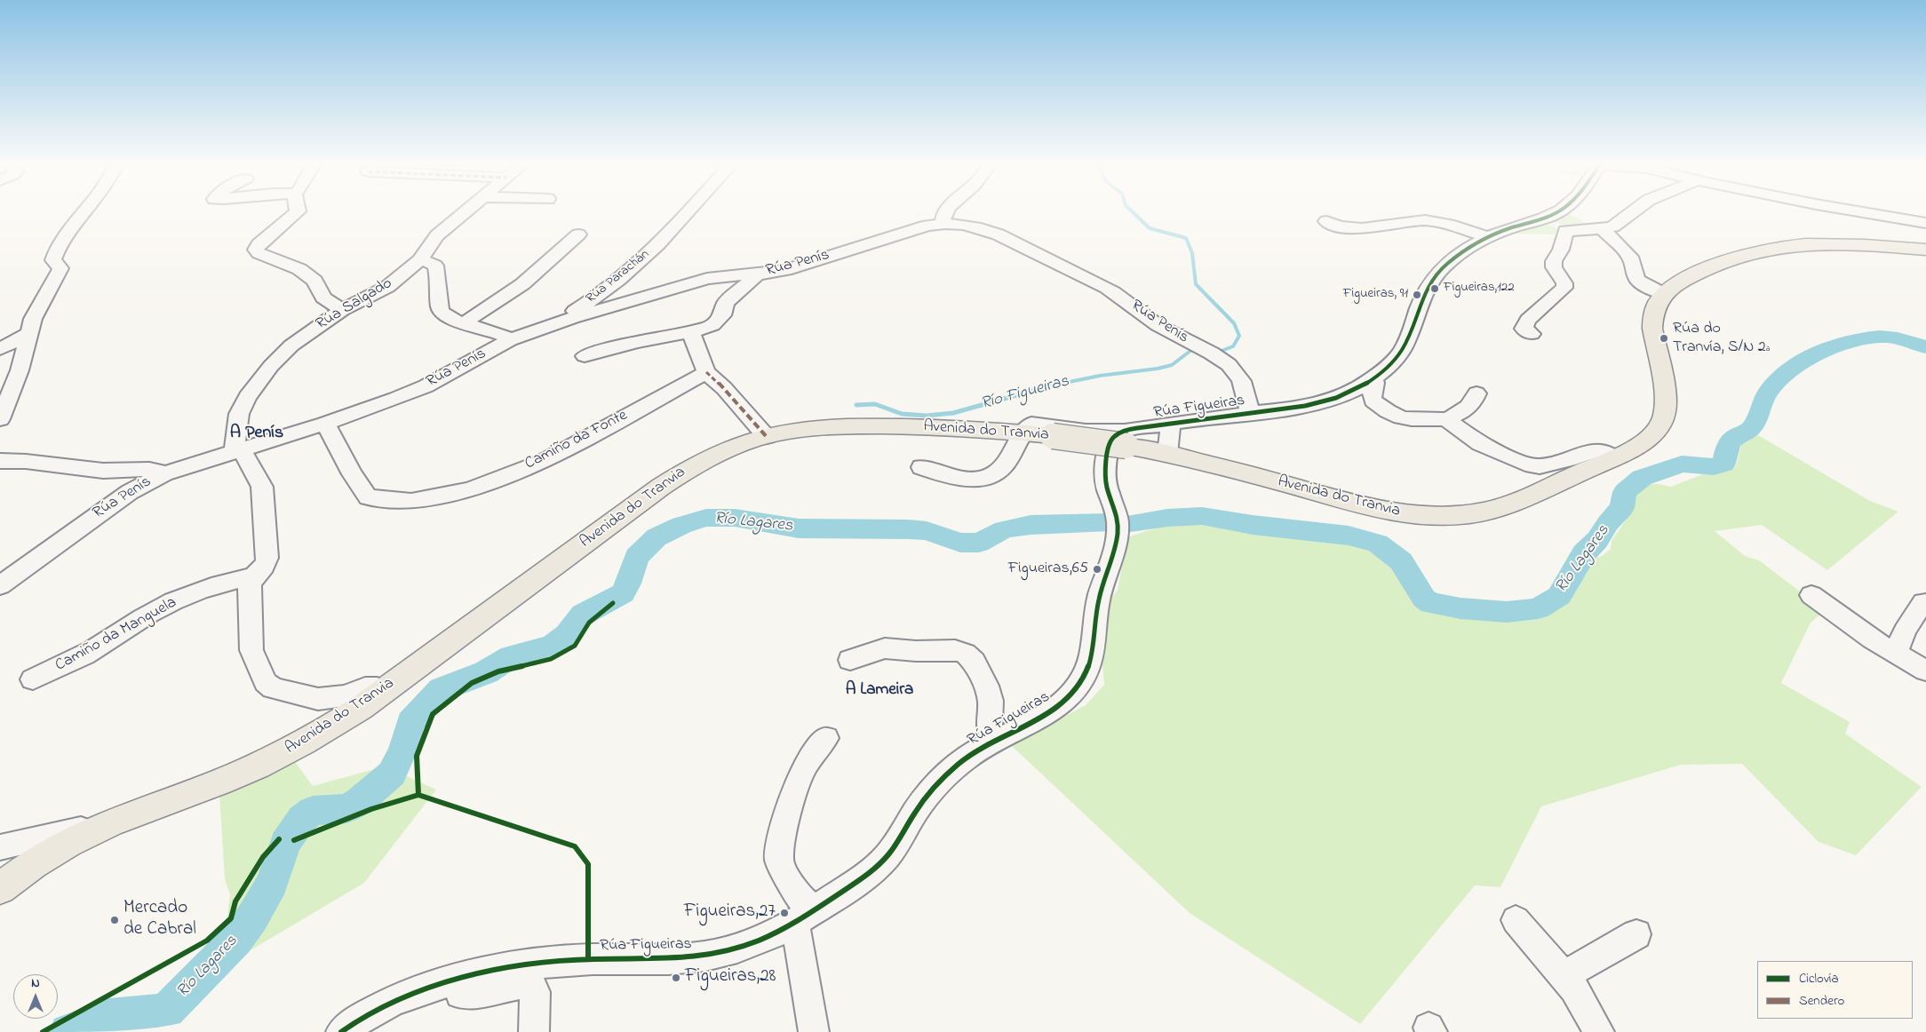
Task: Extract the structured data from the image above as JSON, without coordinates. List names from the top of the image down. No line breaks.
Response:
{"streets":{"main road":["Avenida do Tranvia"],"street":["Rúa Penís","Rúa Parachán","Rúa Salgado","Rúa Figueiras","Camiño da Fonte","Camiño da Manguela"]},"crossings":[["Rúa Penís","Rúa Parachán"],["Rúa Penís","Rúa Salgado"],["Rúa Penís","Rúa Figueiras"],["Rúa Penís","Camiño da Fonte"],["Rúa Figueiras","Avenida do Tranvia"]],"districts":["A Penís","A Lameira"],"water":["Río Figueiras","Río Lagares"],"places":["Figueiras,122","Figueiras, 91","Rúa do Tranvía, S/N 2ª","Figueiras,65","Figueiras,27","Mercado de Cabral","Figueiras,28"],"legend":["Ciclovía","Sendero"],"north":"top"}
